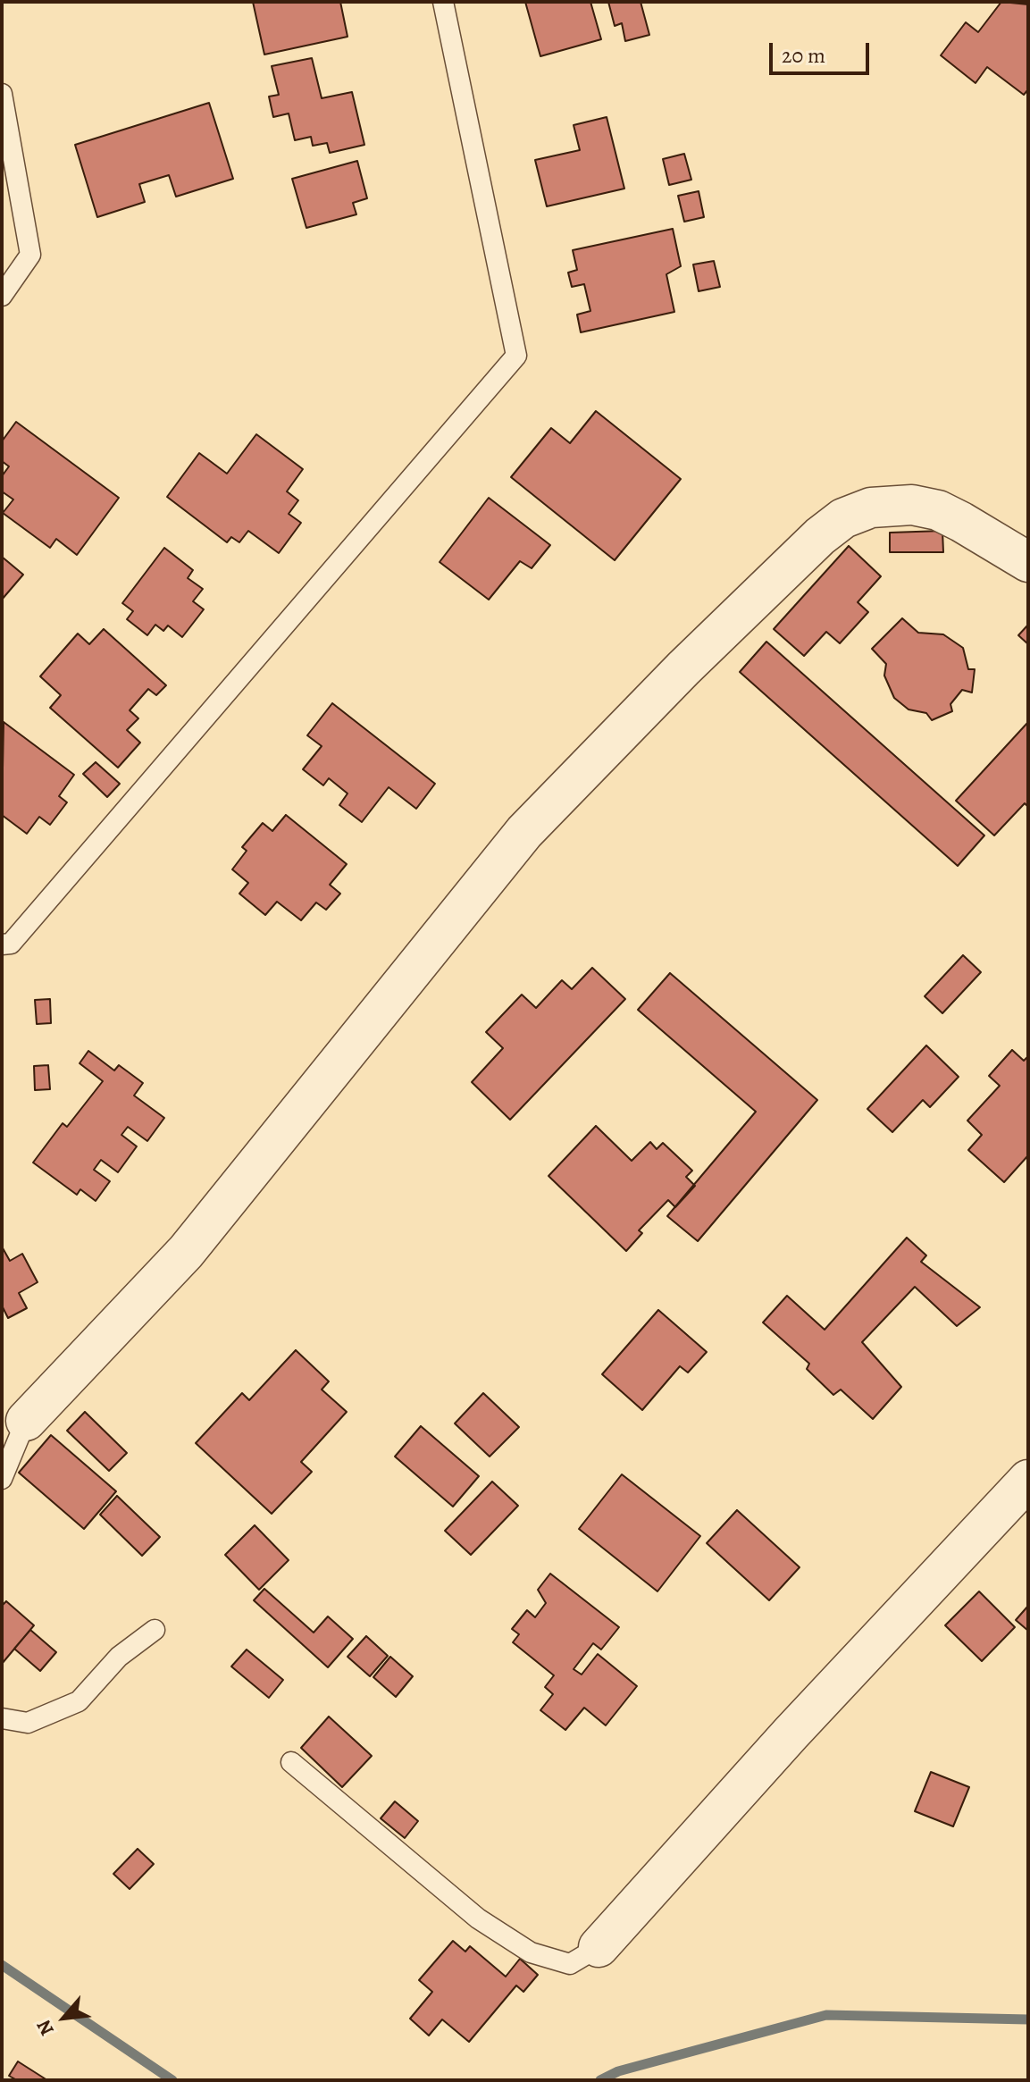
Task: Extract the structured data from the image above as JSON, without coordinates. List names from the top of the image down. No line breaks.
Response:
{"scale_bar":"20 m","north":"bottom left"}
